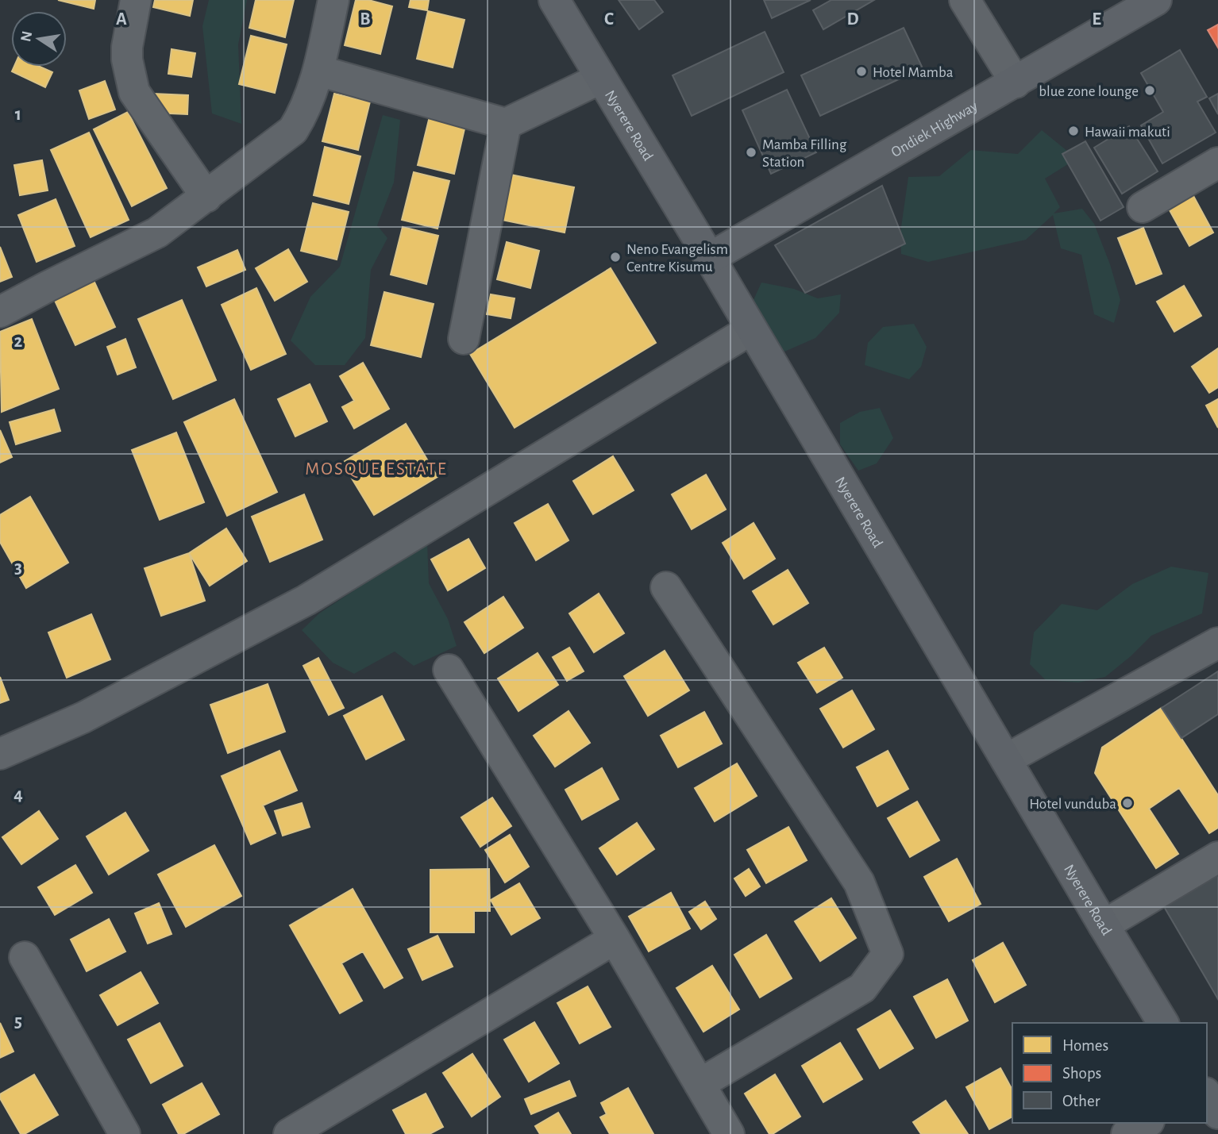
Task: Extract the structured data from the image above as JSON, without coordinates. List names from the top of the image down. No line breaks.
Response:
{"streets":{"main road":["Nyerere Road","Ondiek Highway"]},"crossings":[["Nyerere Road","Ondiek Highway"]],"districts":["MOSQUE ESTATE"],"places":["Hotel Mamba","blue zone lounge","Hawaii makuti","Mamba Filling Station","Neno Evangelism Centre Kisumu","Hotel vunduba"],"legend":["Homes","Shops","Other"],"north":"left","grid":{"columns":["A","B","C","D","E"],"rows":["1","2","3","4","5"]}}
